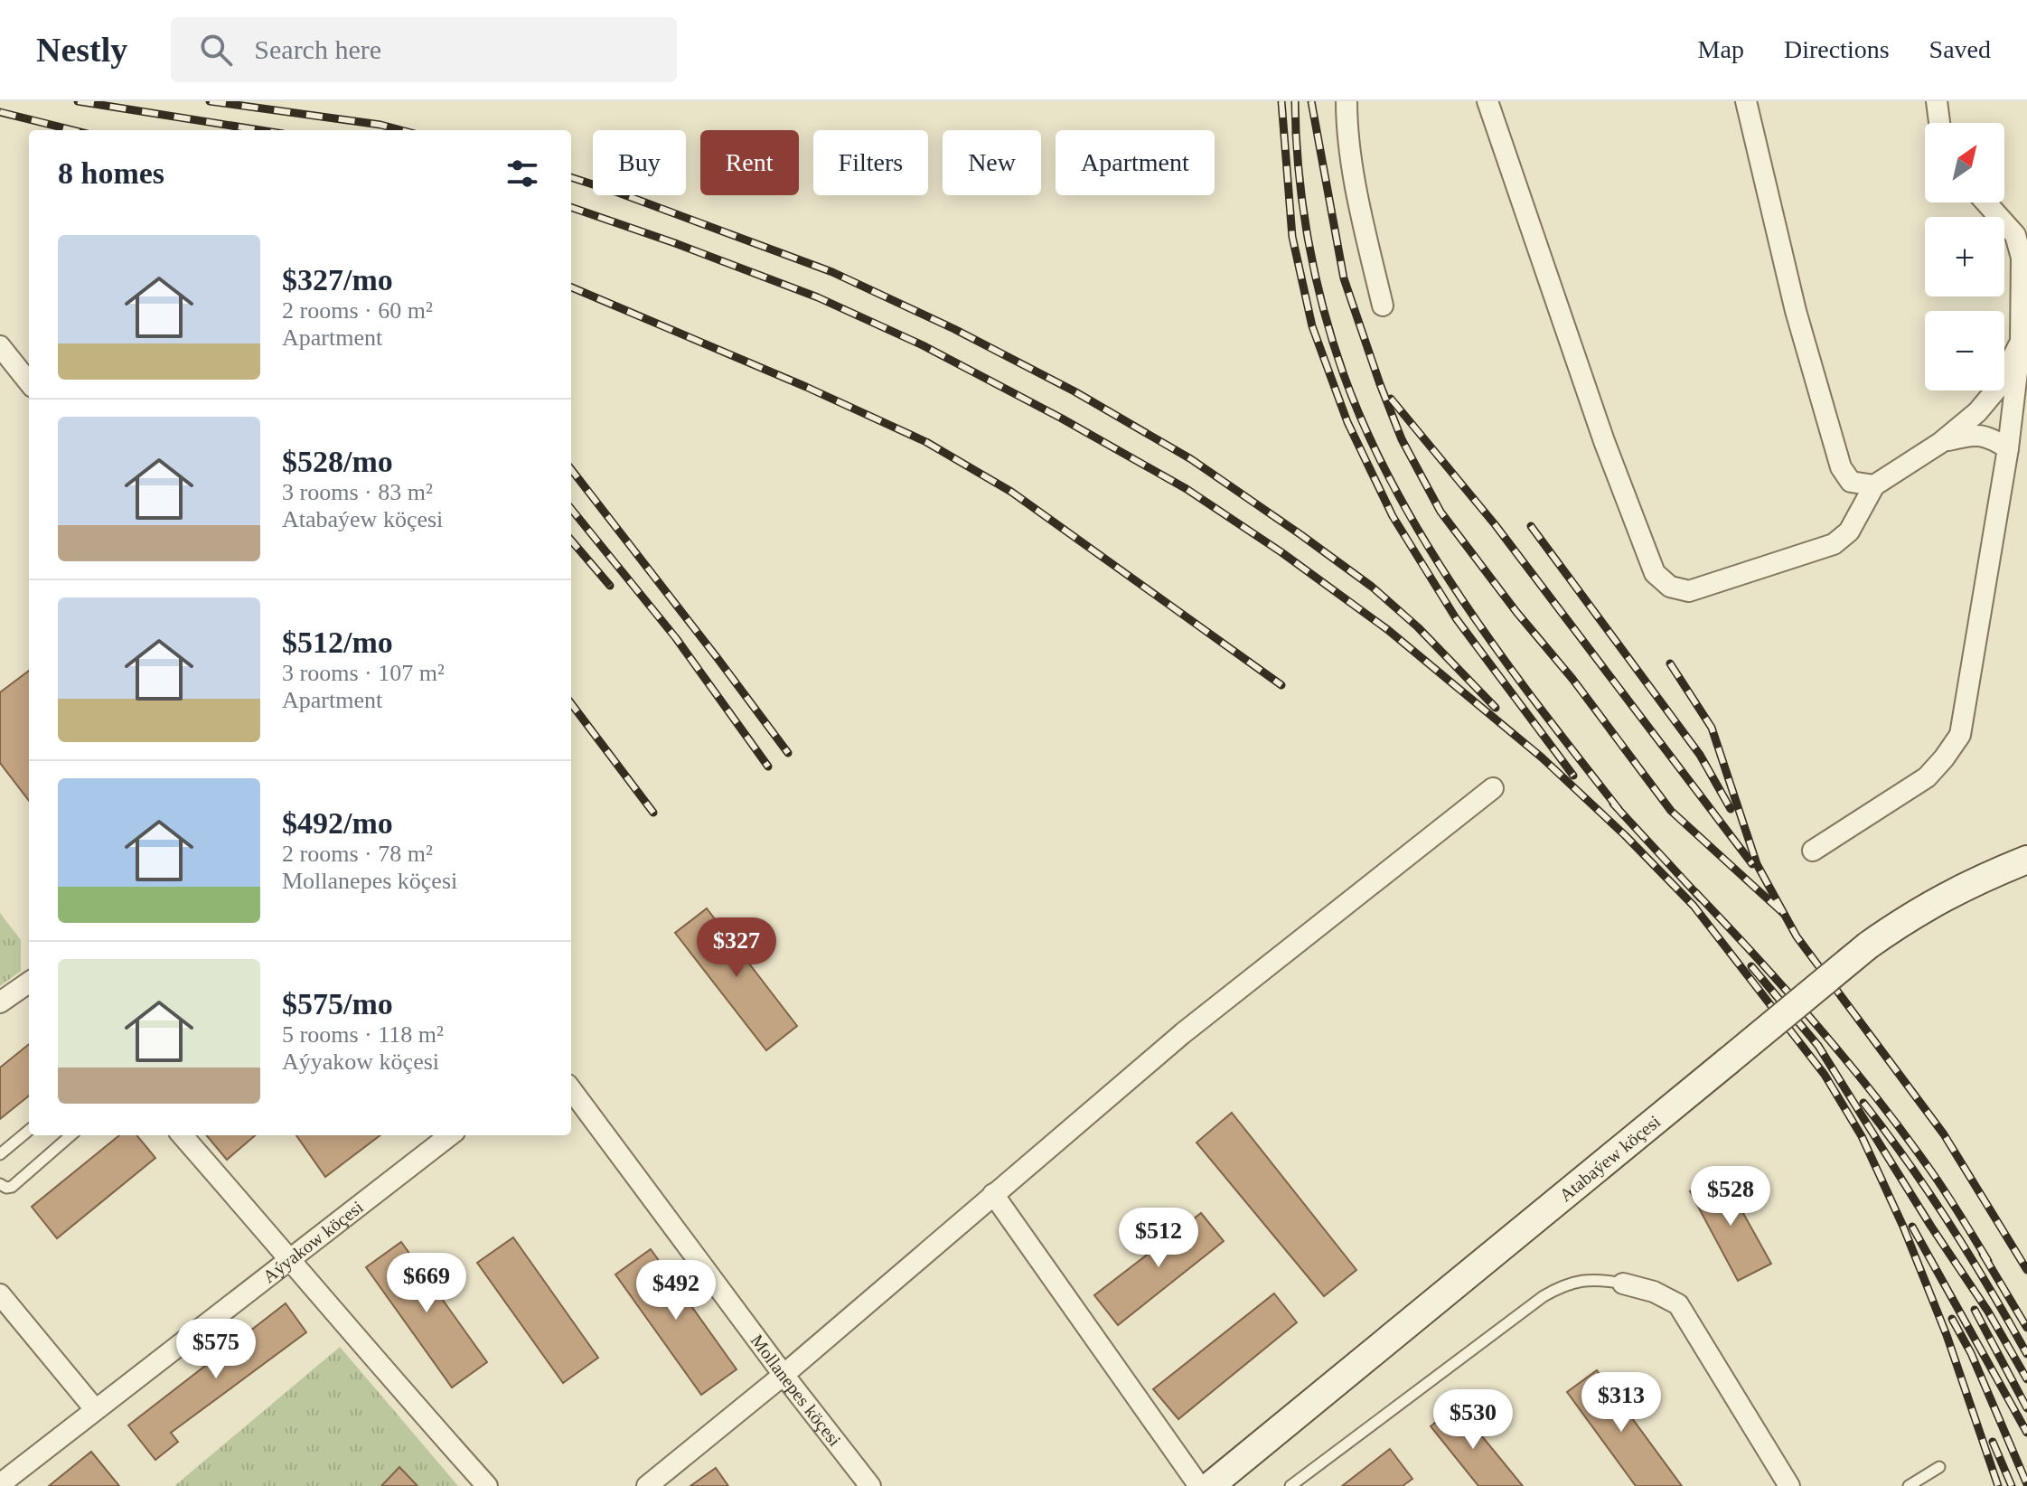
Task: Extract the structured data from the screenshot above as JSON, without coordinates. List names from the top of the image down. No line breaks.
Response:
{"streets":{"main road":["Atabaýew köçesi"],"street":["Aýyakow köçesi","Mollanepes köçesi"]},"north":"top right","page":{"header":"Nestly","search":"Search here","nav":["Map","Directions","Saved"],"map_buttons":["+","−"],"chip":["Buy","Rent","Filters","New","Apartment"],"heading":"8 homes","list":[{"name":"$327/mo","note":"2 rooms · 60 m² · Apartment"},{"name":"$528/mo","note":"3 rooms · 83 m² · Atabaýew köçesi"},{"name":"$512/mo","note":"3 rooms · 107 m² · Apartment"},{"name":"$492/mo","note":"2 rooms · 78 m² · Mollanepes köçesi"},{"name":"$575/mo","note":"5 rooms · 118 m² · Aýyakow köçesi"}],"price":["$327","$528","$512","$669","$492","$575","$313","$530"]}}
